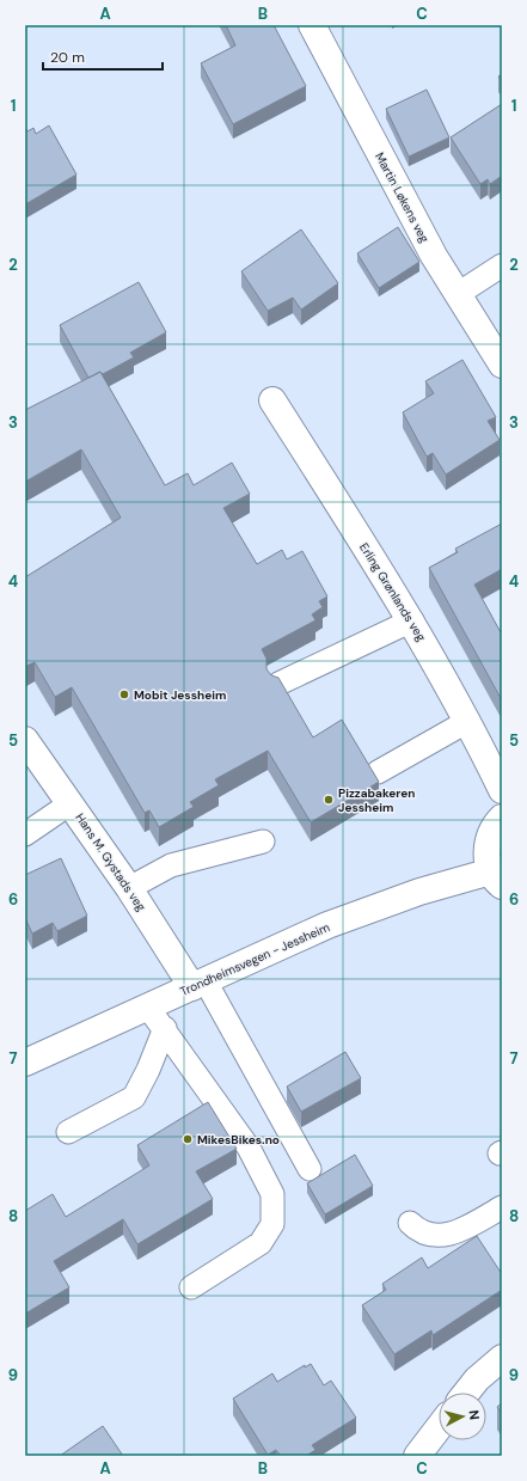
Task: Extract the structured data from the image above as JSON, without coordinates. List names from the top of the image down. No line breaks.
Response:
{"streets":{"street":["Martin Løkens veg","Erling Grønlands veg","Hans M. Gystads veg","Trondheimsvegen - Jessheim"]},"crossings":[["Hans M. Gystads veg","Trondheimsvegen - Jessheim"]],"places":["Mobit Jessheim","Pizzabakeren Jessheim","MikesBikes.no"],"scale_bar":"20 m","north":"right","grid":{"columns":["A","B","C"],"rows":["1","2","3","4","5","6","7","8","9"]}}
